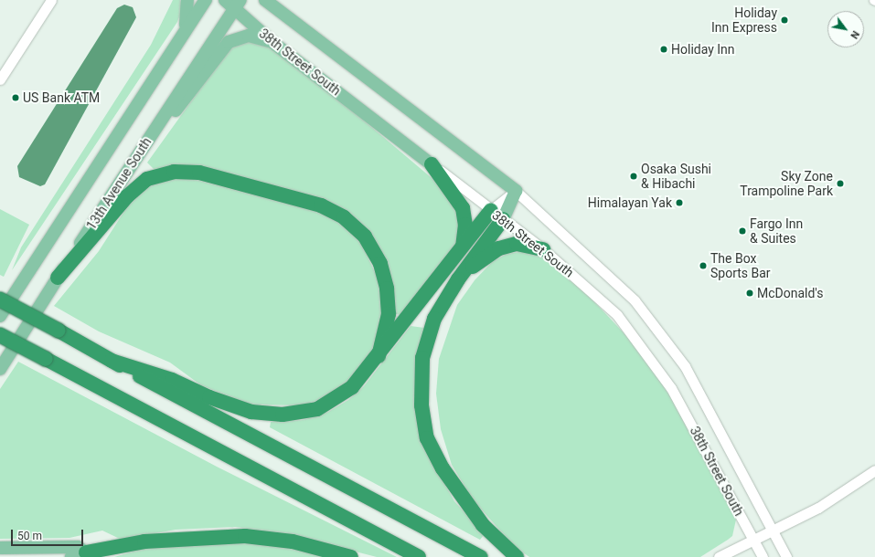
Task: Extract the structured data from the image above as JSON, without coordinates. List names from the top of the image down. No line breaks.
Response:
{"streets":{"main road":["38th Street South","13th Avenue South"]},"crossings":[["38th Street South","13th Avenue South"]],"places":["Holiday Inn Express","Holiday Inn","US Bank ATM","Osaka Sushi & Hibachi","Sky Zone Trampoline Park","Himalayan Yak","Fargo Inn & Suites","The Box Sports Bar","McDonald's"],"scale_bar":"50 m","north":"bottom right"}
